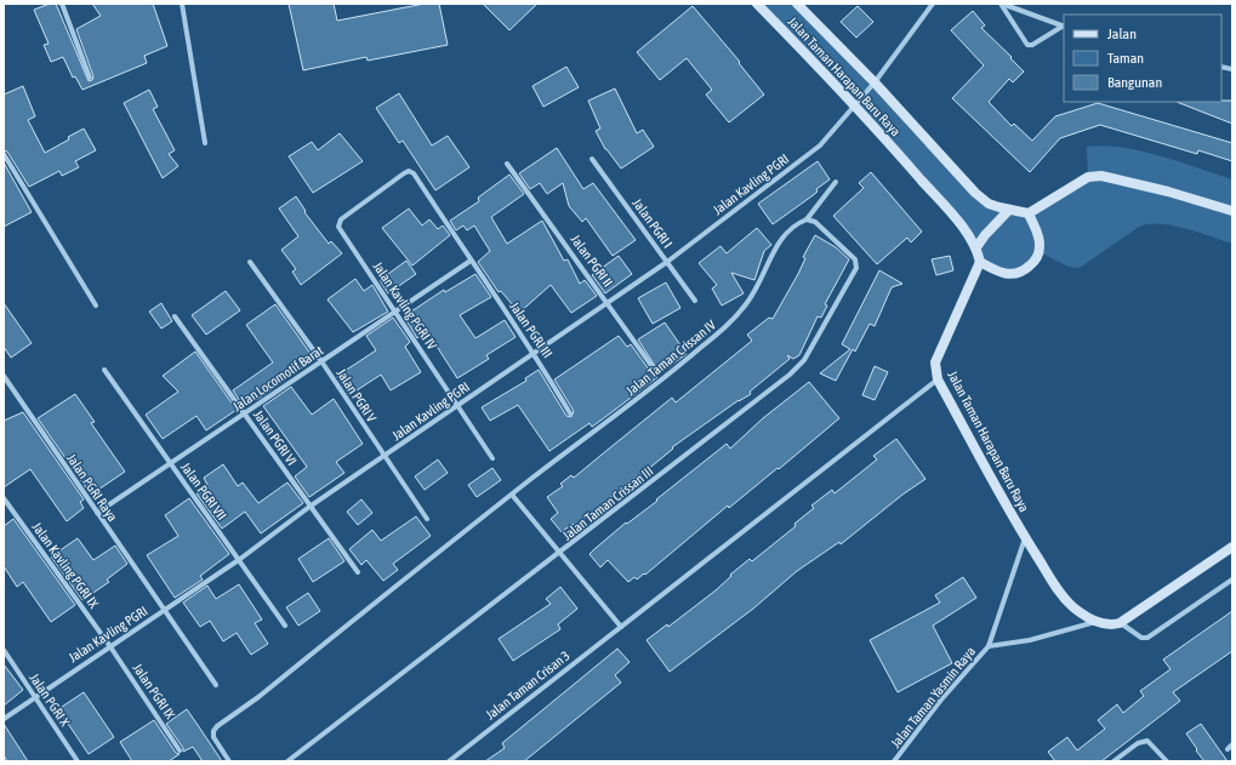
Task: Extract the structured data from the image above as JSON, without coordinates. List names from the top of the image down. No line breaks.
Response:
{"streets":{"street":["Jalan Taman Harapan Baru Raya","Jalan Kavling PGRI","Jalan PGRI I","Jalan PGRI II","Jalan Kavling PGRI IV","Jalan PGRI III","Jalan Taman Crissan IV","Jalan Locomotif Barat","Jalan PGRI V","Jalan PGRI VI","Jalan PGRI Raya","Jalan PGRI VII","Jalan Taman Crissan III","Jalan Kavling PGRI IX","Jalan Taman Crisan 3","Jalan PGRI IX","Jalan Taman Yasmin Raya","Jalan PGRI X"]},"crossings":[["Jalan Taman Harapan Baru Raya","Jalan Kavling PGRI"],["Jalan Taman Harapan Baru Raya","Jalan Taman Crisan 3"],["Jalan Taman Harapan Baru Raya","Jalan Taman Yasmin Raya"],["Jalan Kavling PGRI","Jalan PGRI I"],["Jalan Kavling PGRI","Jalan PGRI II"],["Jalan Kavling PGRI","Jalan Kavling PGRI IV"],["Jalan Kavling PGRI","Jalan PGRI III"],["Jalan Kavling PGRI","Jalan PGRI V"],["Jalan Kavling PGRI","Jalan PGRI VI"],["Jalan Kavling PGRI","Jalan PGRI Raya"],["Jalan Kavling PGRI","Jalan PGRI VII"],["Jalan Kavling PGRI","Jalan Kavling PGRI IX"],["Jalan Kavling PGRI","Jalan PGRI IX"],["Jalan Kavling PGRI","Jalan PGRI X"],["Jalan Kavling PGRI IV","Jalan PGRI III"],["Jalan Kavling PGRI IV","Jalan Locomotif Barat"],["Jalan PGRI III","Jalan Locomotif Barat"],["Jalan Taman Crissan IV","Jalan Taman Crissan III"],["Jalan Locomotif Barat","Jalan PGRI V"],["Jalan Locomotif Barat","Jalan PGRI VI"],["Jalan Locomotif Barat","Jalan PGRI Raya"],["Jalan Locomotif Barat","Jalan PGRI VII"],["Jalan Kavling PGRI IX","Jalan PGRI IX"]],"legend":["Jalan","Taman","Bangunan"]}
